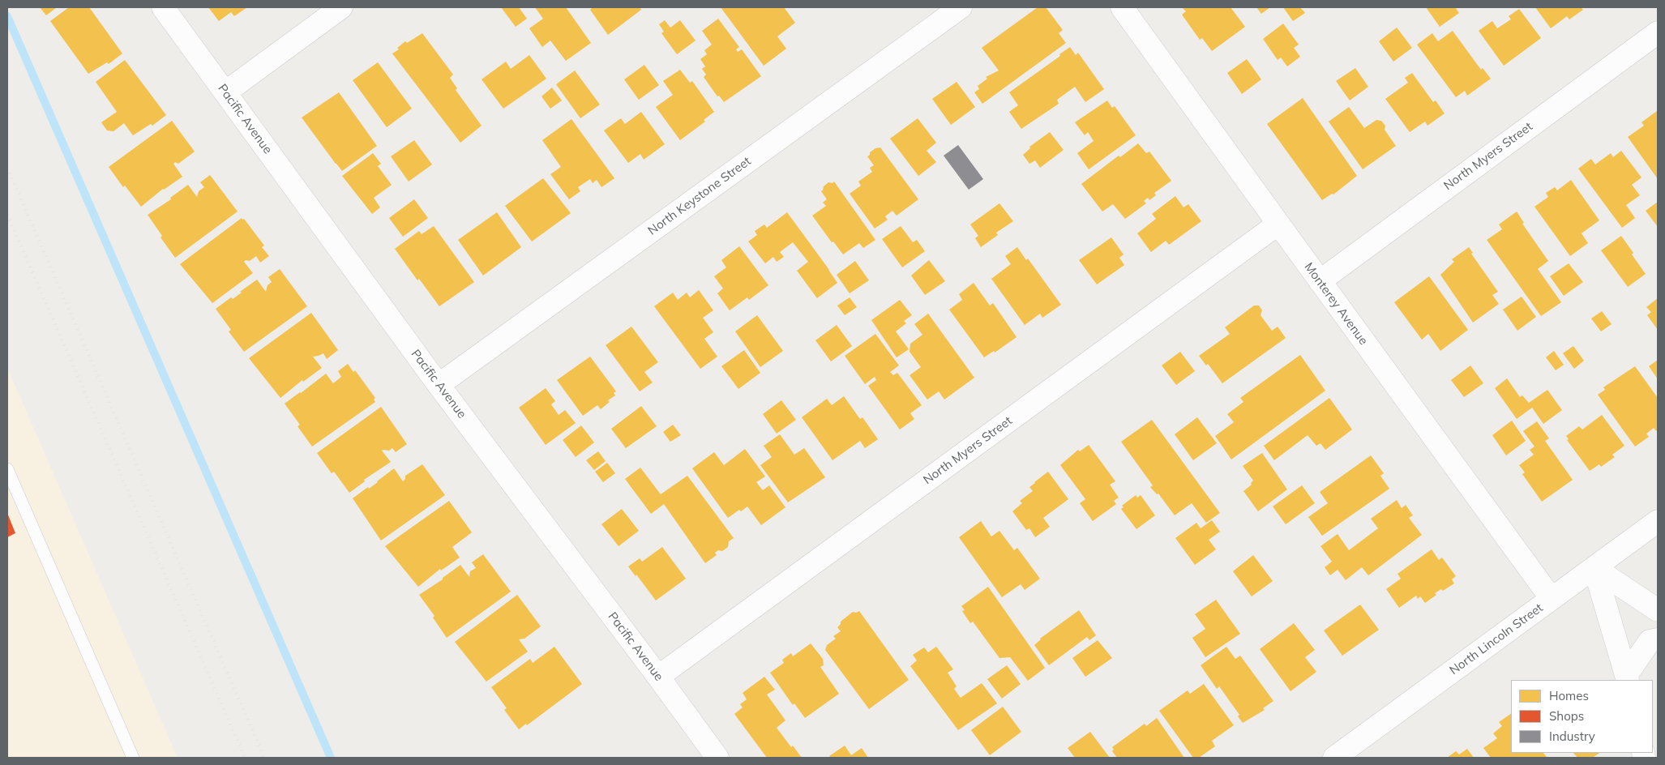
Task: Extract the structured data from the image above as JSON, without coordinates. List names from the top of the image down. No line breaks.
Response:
{"streets":{"street":["Pacific Avenue","North Myers Street","North Keystone Street","Monterey Avenue","North Lincoln Street"]},"crossings":[["Pacific Avenue","North Myers Street"],["Pacific Avenue","North Keystone Street"],["North Myers Street","Monterey Avenue"],["Monterey Avenue","North Lincoln Street"]],"legend":["Homes","Shops","Industry"]}
